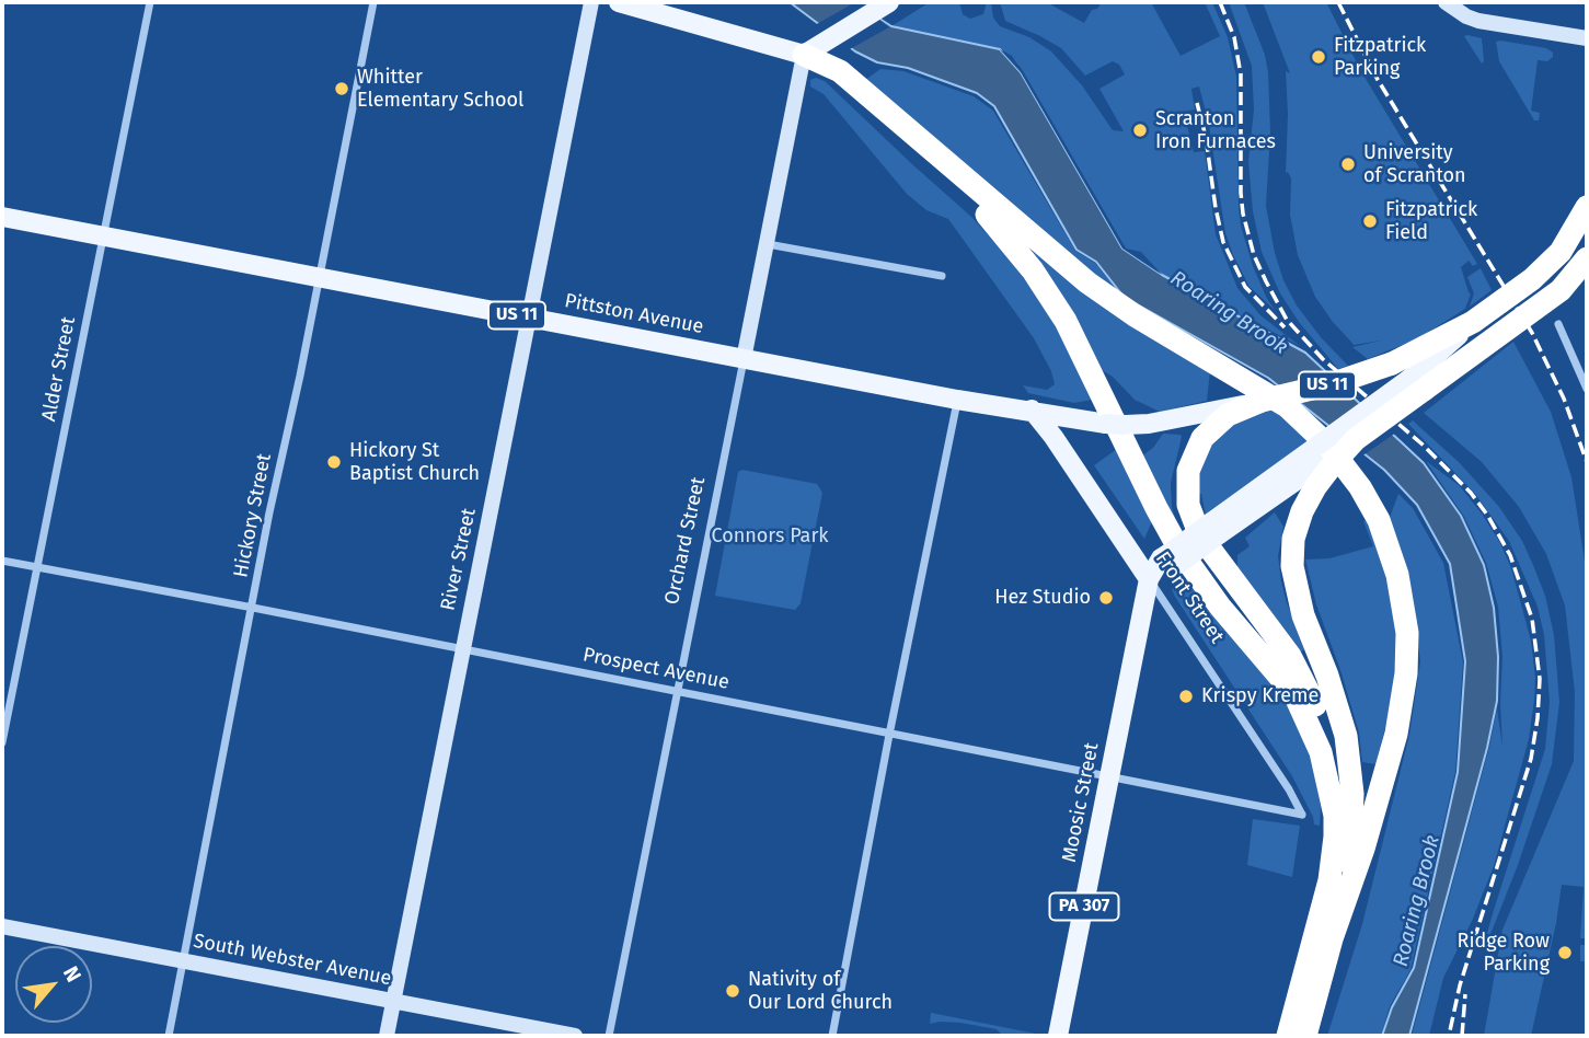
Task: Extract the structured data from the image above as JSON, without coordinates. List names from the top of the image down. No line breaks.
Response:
{"streets":{"highway":["US 11"],"main road":["Pittston Avenue","Orchard Street","River Street","Front Street","Moosic Street","PA 307","South Webster Avenue"],"street":["Alder Street","Hickory Street","Prospect Avenue"]},"crossings":[["Pittston Avenue","US 11"],["Pittston Avenue","Alder Street"],["Pittston Avenue","Hickory Street"],["Pittston Avenue","Orchard Street"],["Pittston Avenue","River Street"],["Pittston Avenue","Front Street"],["US 11","Front Street"],["US 11","PA 307"],["Alder Street","Prospect Avenue"],["Hickory Street","Prospect Avenue"],["Hickory Street","South Webster Avenue"],["Orchard Street","Prospect Avenue"],["River Street","Prospect Avenue"],["River Street","South Webster Avenue"],["Front Street","Prospect Avenue"],["Front Street","Moosic Street"],["Front Street","PA 307"],["Prospect Avenue","Moosic Street"],["Moosic Street","PA 307"]],"water":["Roaring Brook"],"parks":["Connors Park"],"places":["Fitzpatrick Parking","Whitter Elementary School","Scranton Iron Furnaces","University of Scranton","Fitzpatrick Field","Hickory St Baptist Church","Hez Studio","Krispy Kreme","Ridge Row Parking","Nativity of Our Lord Church"],"north":"top right"}
